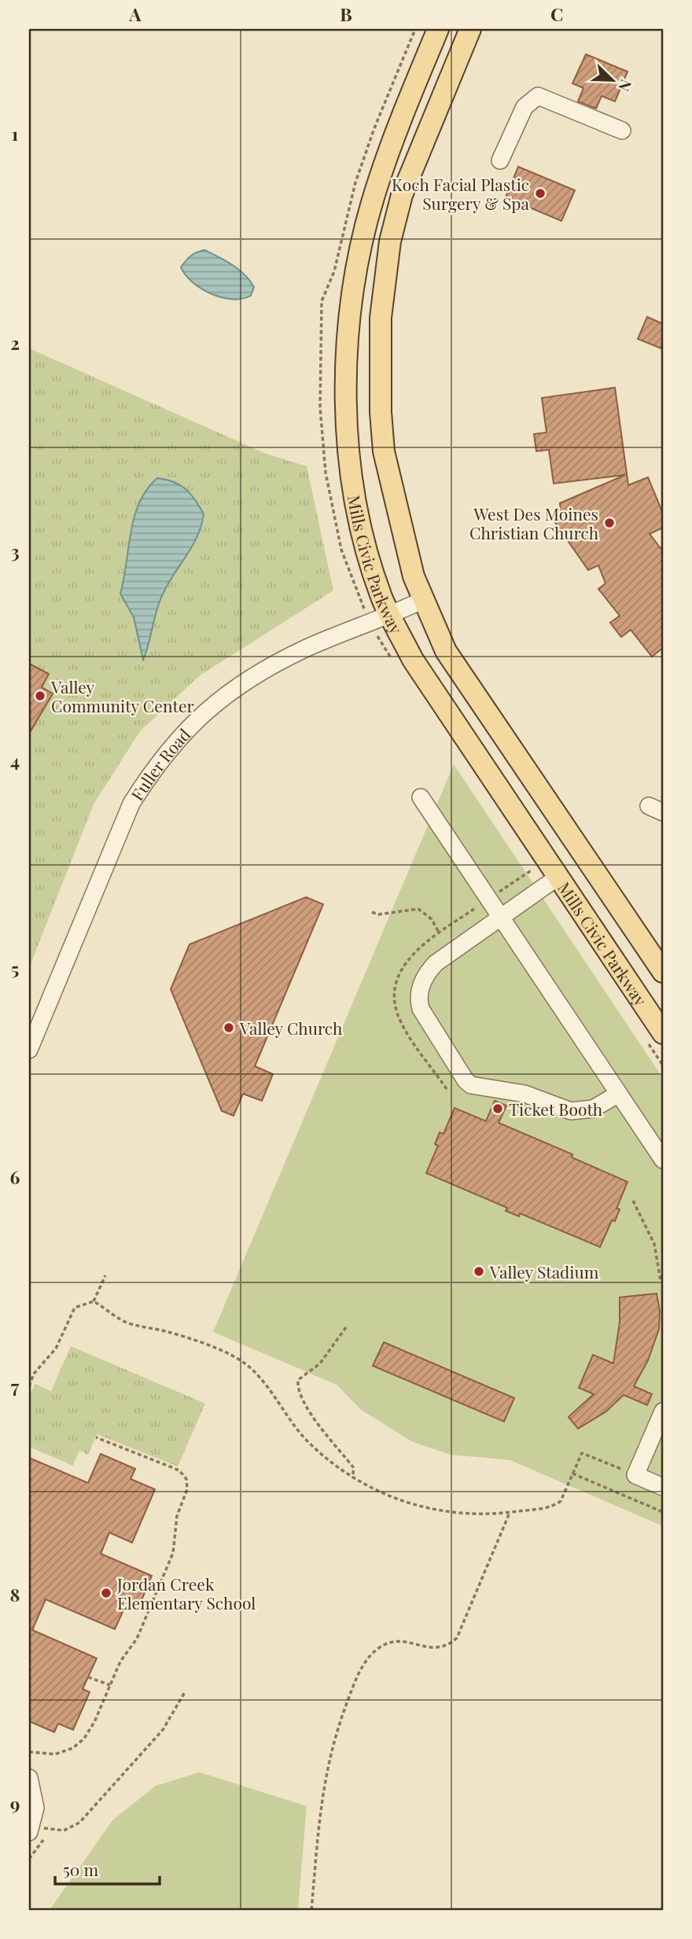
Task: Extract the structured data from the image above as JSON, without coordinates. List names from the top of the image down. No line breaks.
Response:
{"streets":{"main road":["Mills Civic Parkway"],"street":["Fuller Road"]},"crossings":[["Mills Civic Parkway","Fuller Road"]],"places":["Koch Facial Plastic Surgery & Spa","West Des Moines Christian Church","Valley Community Center","Valley Church","Ticket Booth","Valley Stadium","Jordan Creek Elementary School"],"scale_bar":"50 m","north":"bottom right","grid":{"columns":["A","B","C"],"rows":["1","2","3","4","5","6","7","8","9"]}}
